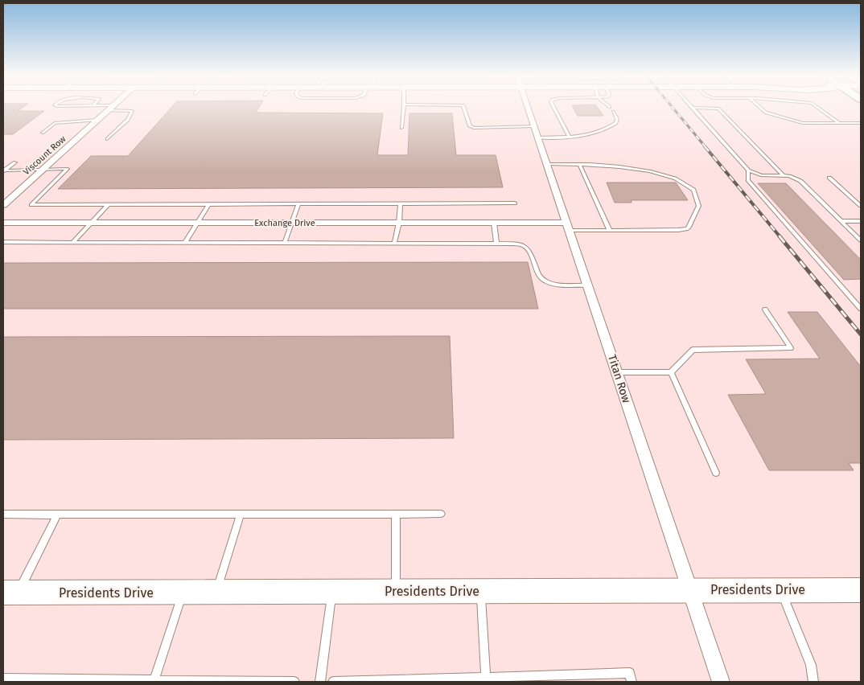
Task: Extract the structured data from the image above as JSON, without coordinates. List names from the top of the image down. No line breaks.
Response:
{"streets":{"street":["Viscount Row","Exchange Drive","Titan Row","Presidents Drive"]},"crossings":[["Exchange Drive","Titan Row"],["Titan Row","Presidents Drive"]]}
